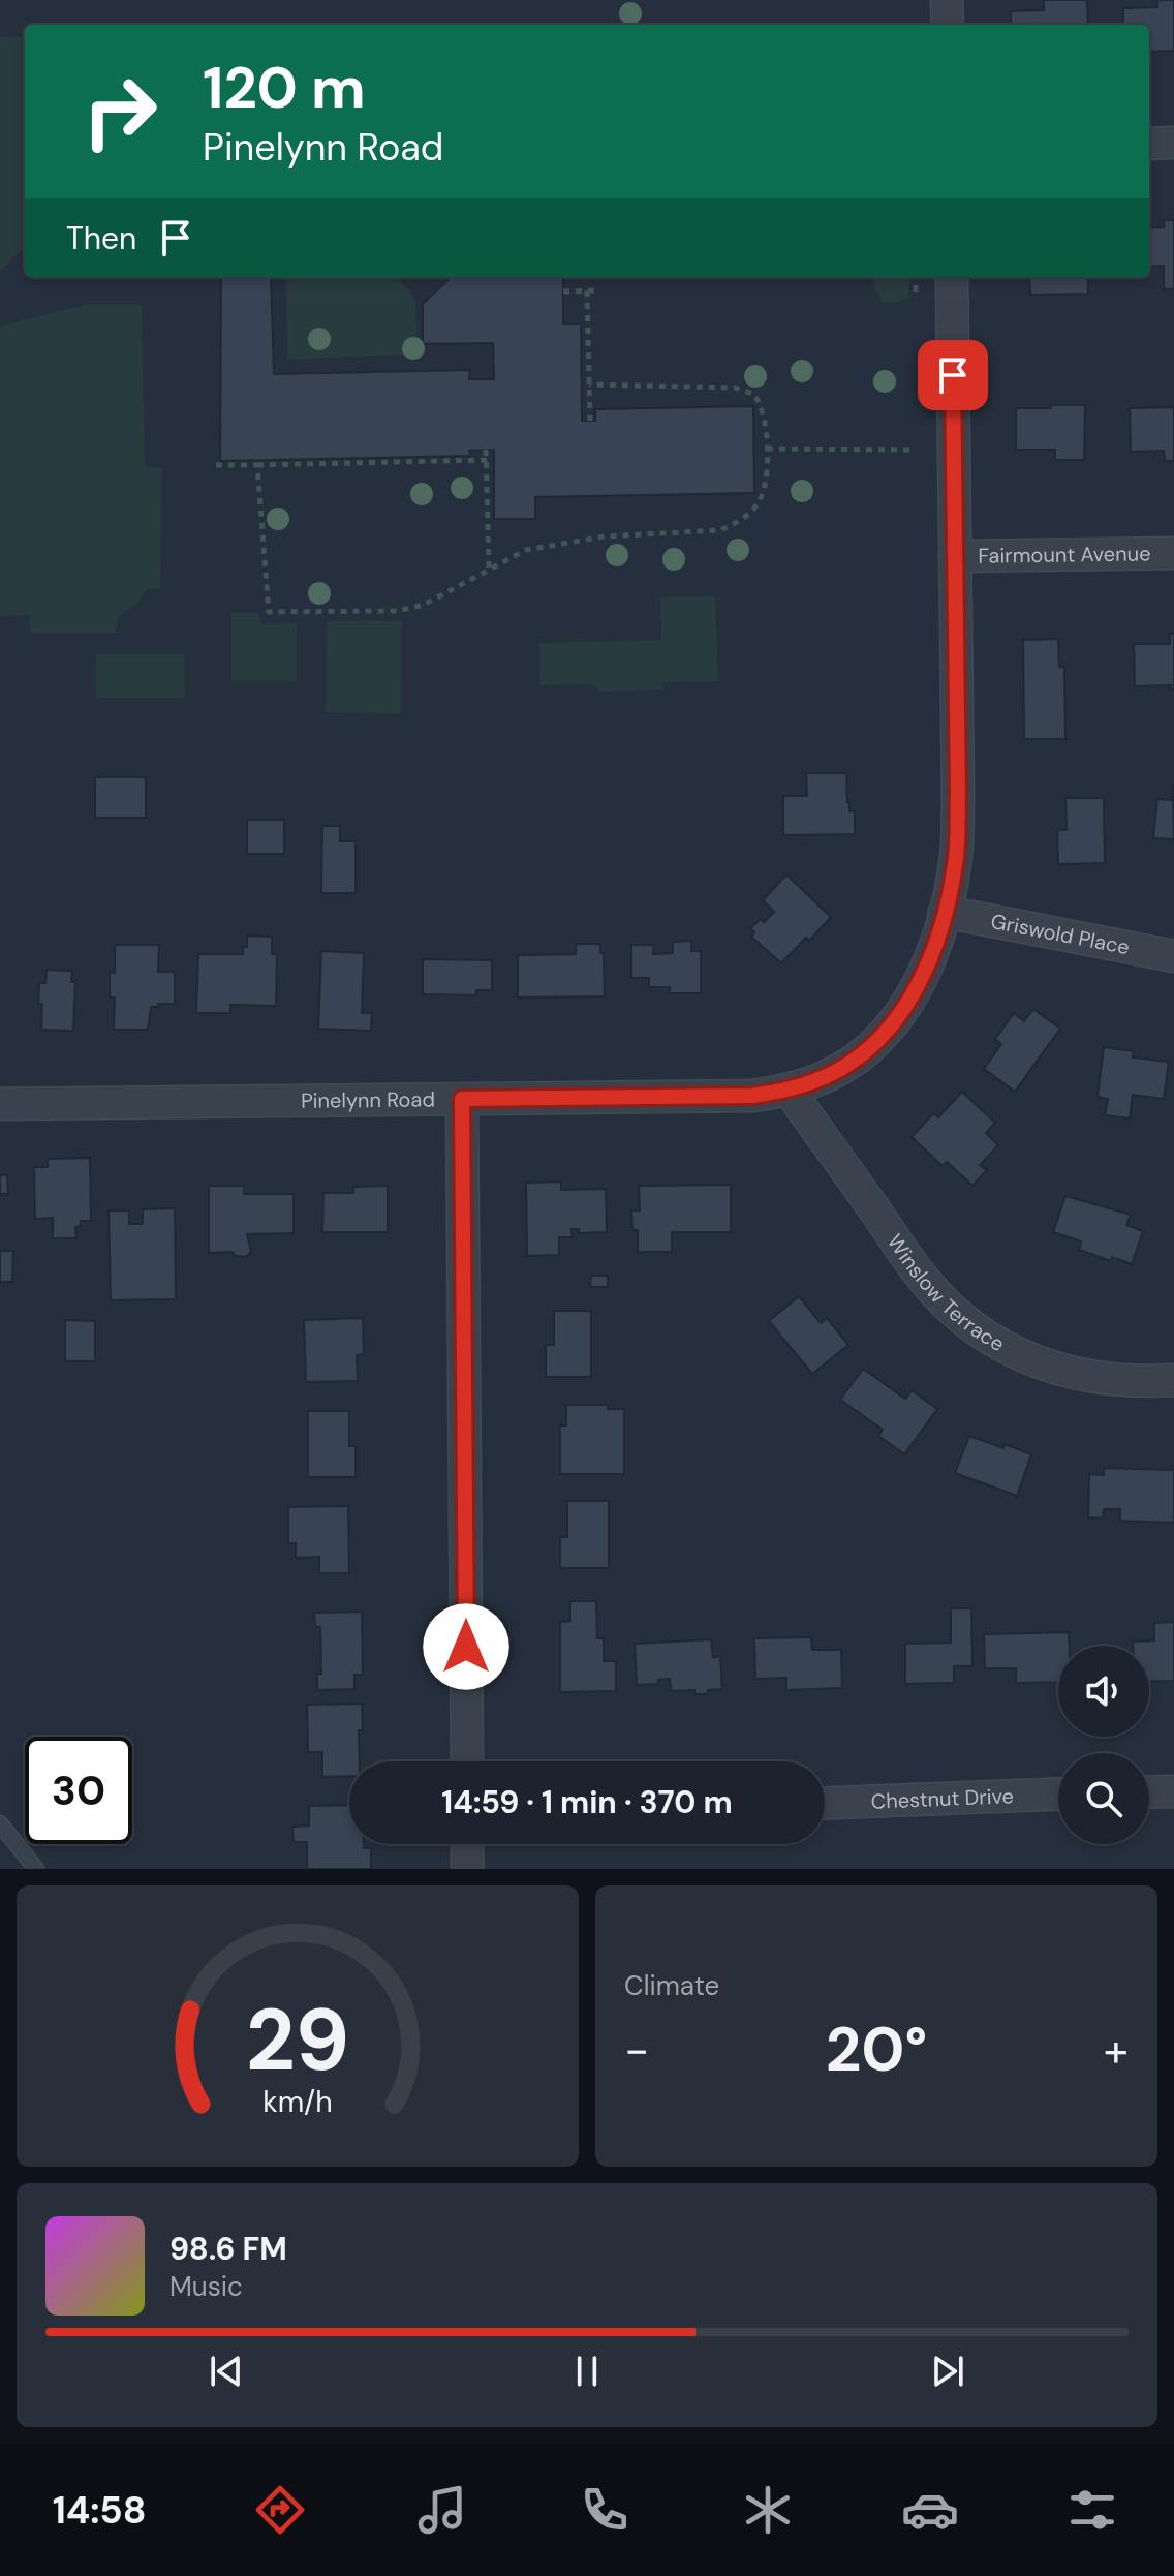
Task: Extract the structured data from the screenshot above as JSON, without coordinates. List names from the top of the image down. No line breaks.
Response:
{"streets":{"street":["Fairmount Avenue","Griswold Place","Pinelynn Road","Winslow Terrace","Chestnut Drive"]},"crossings":[["Fairmount Avenue","Pinelynn Road"],["Griswold Place","Pinelynn Road"],["Pinelynn Road","Winslow Terrace"]],"page":{"turn":["120 m","Pinelynn Road"],"then":"Then","limit":"30","trip":"14:59 · 1 min · 370 m","tile":"Climate","heat":["−","20°","+"],"song":["98.6 FM","Music"],"tabs":"14:58","gauge":["29","km/h"]}}
